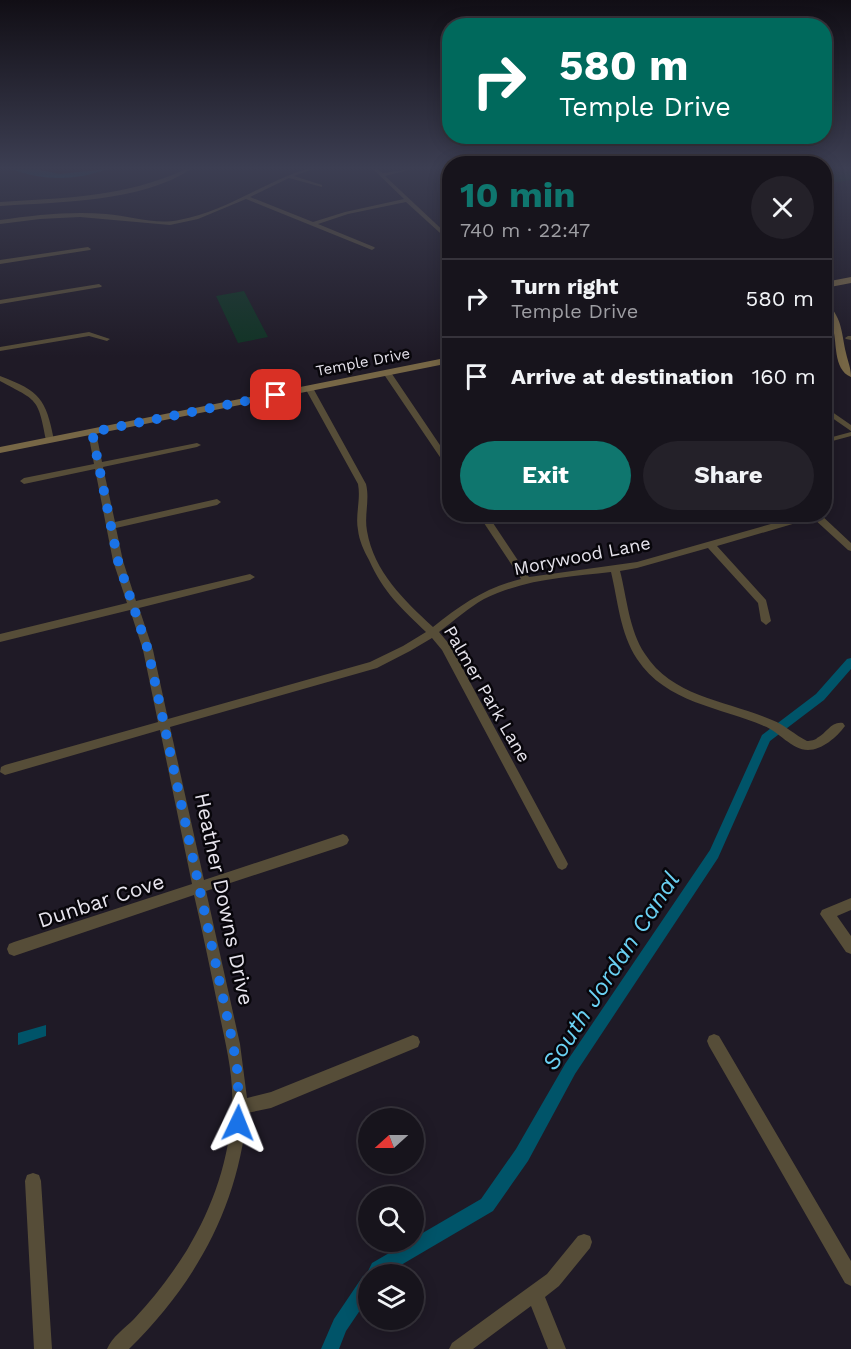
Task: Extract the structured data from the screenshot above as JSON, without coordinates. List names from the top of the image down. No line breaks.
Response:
{"streets":{"street":["Temple Drive","Morywood Lane","Palmer Park Lane","Heather Downs Drive","Dunbar Cove"]},"crossings":[["Temple Drive","Palmer Park Lane"],["Temple Drive","Heather Downs Drive"],["Morywood Lane","Palmer Park Lane"],["Morywood Lane","Heather Downs Drive"],["Heather Downs Drive","Dunbar Cove"]],"water":["South Jordan Canal"],"north":"left","page":{"turn":["580 m","Temple Drive"],"heading":["10 min","740 m · 22:47"],"list":[{"name":"Turn right","note":"Temple Drive","value":"580 m"},{"name":"Arrive at destination","value":"160 m"}],"buttons":["Exit","Share"]}}
